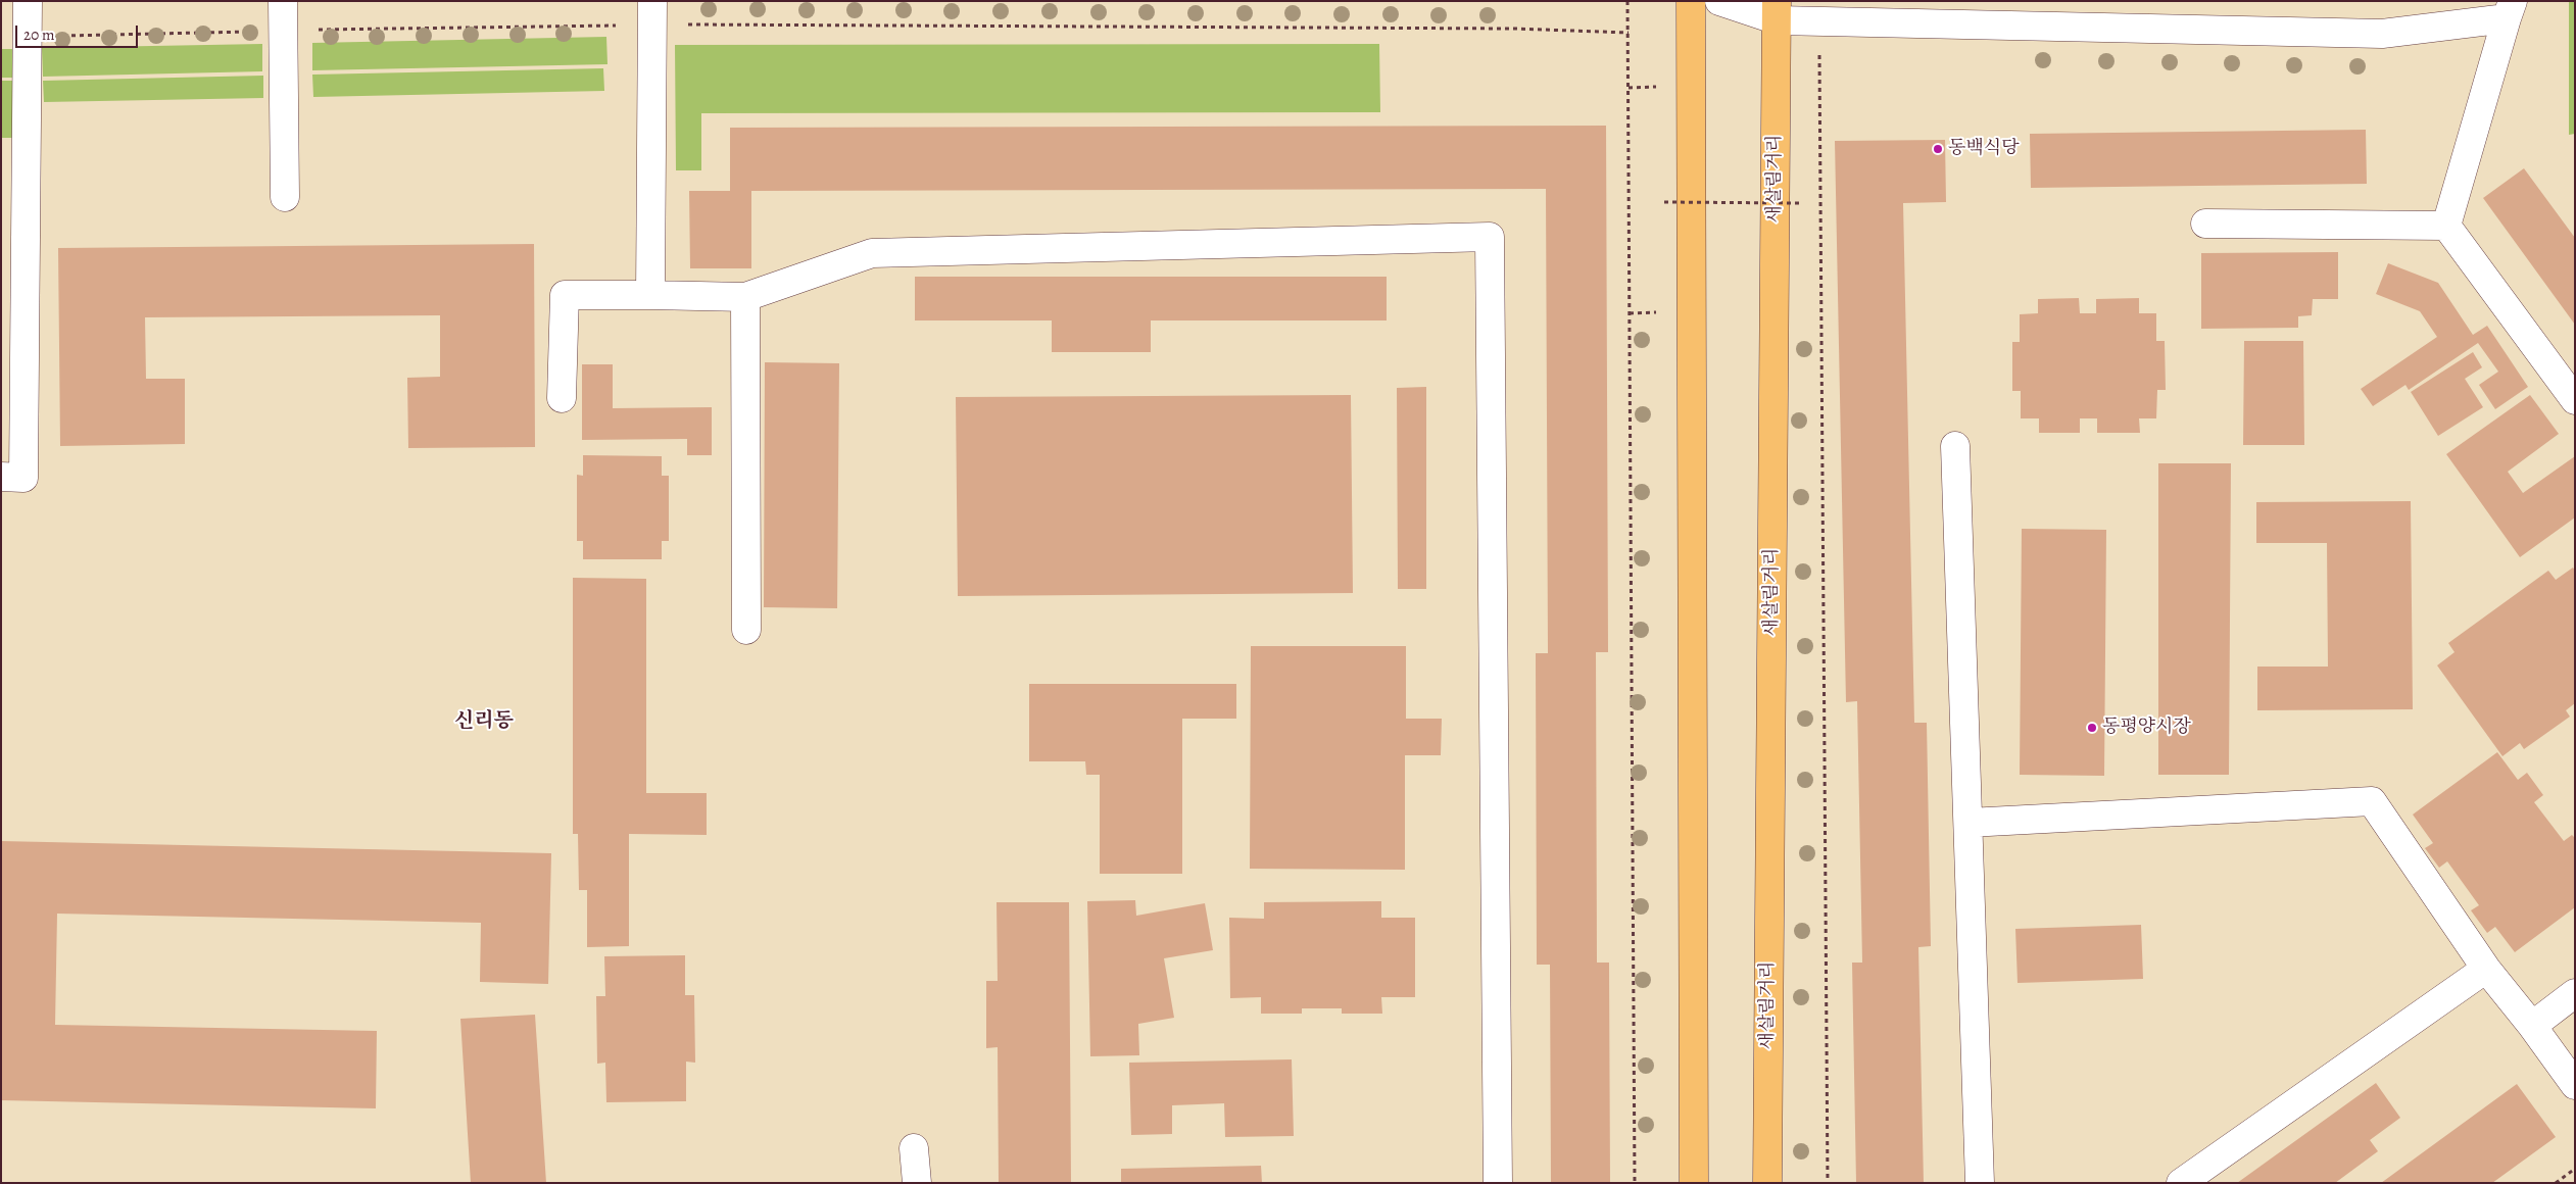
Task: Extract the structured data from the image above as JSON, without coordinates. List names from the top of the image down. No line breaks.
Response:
{"streets":{"main road":["새살림거리"]},"districts":["신리동"],"places":["동백식당","동평양시장"],"scale_bar":"20 m"}
